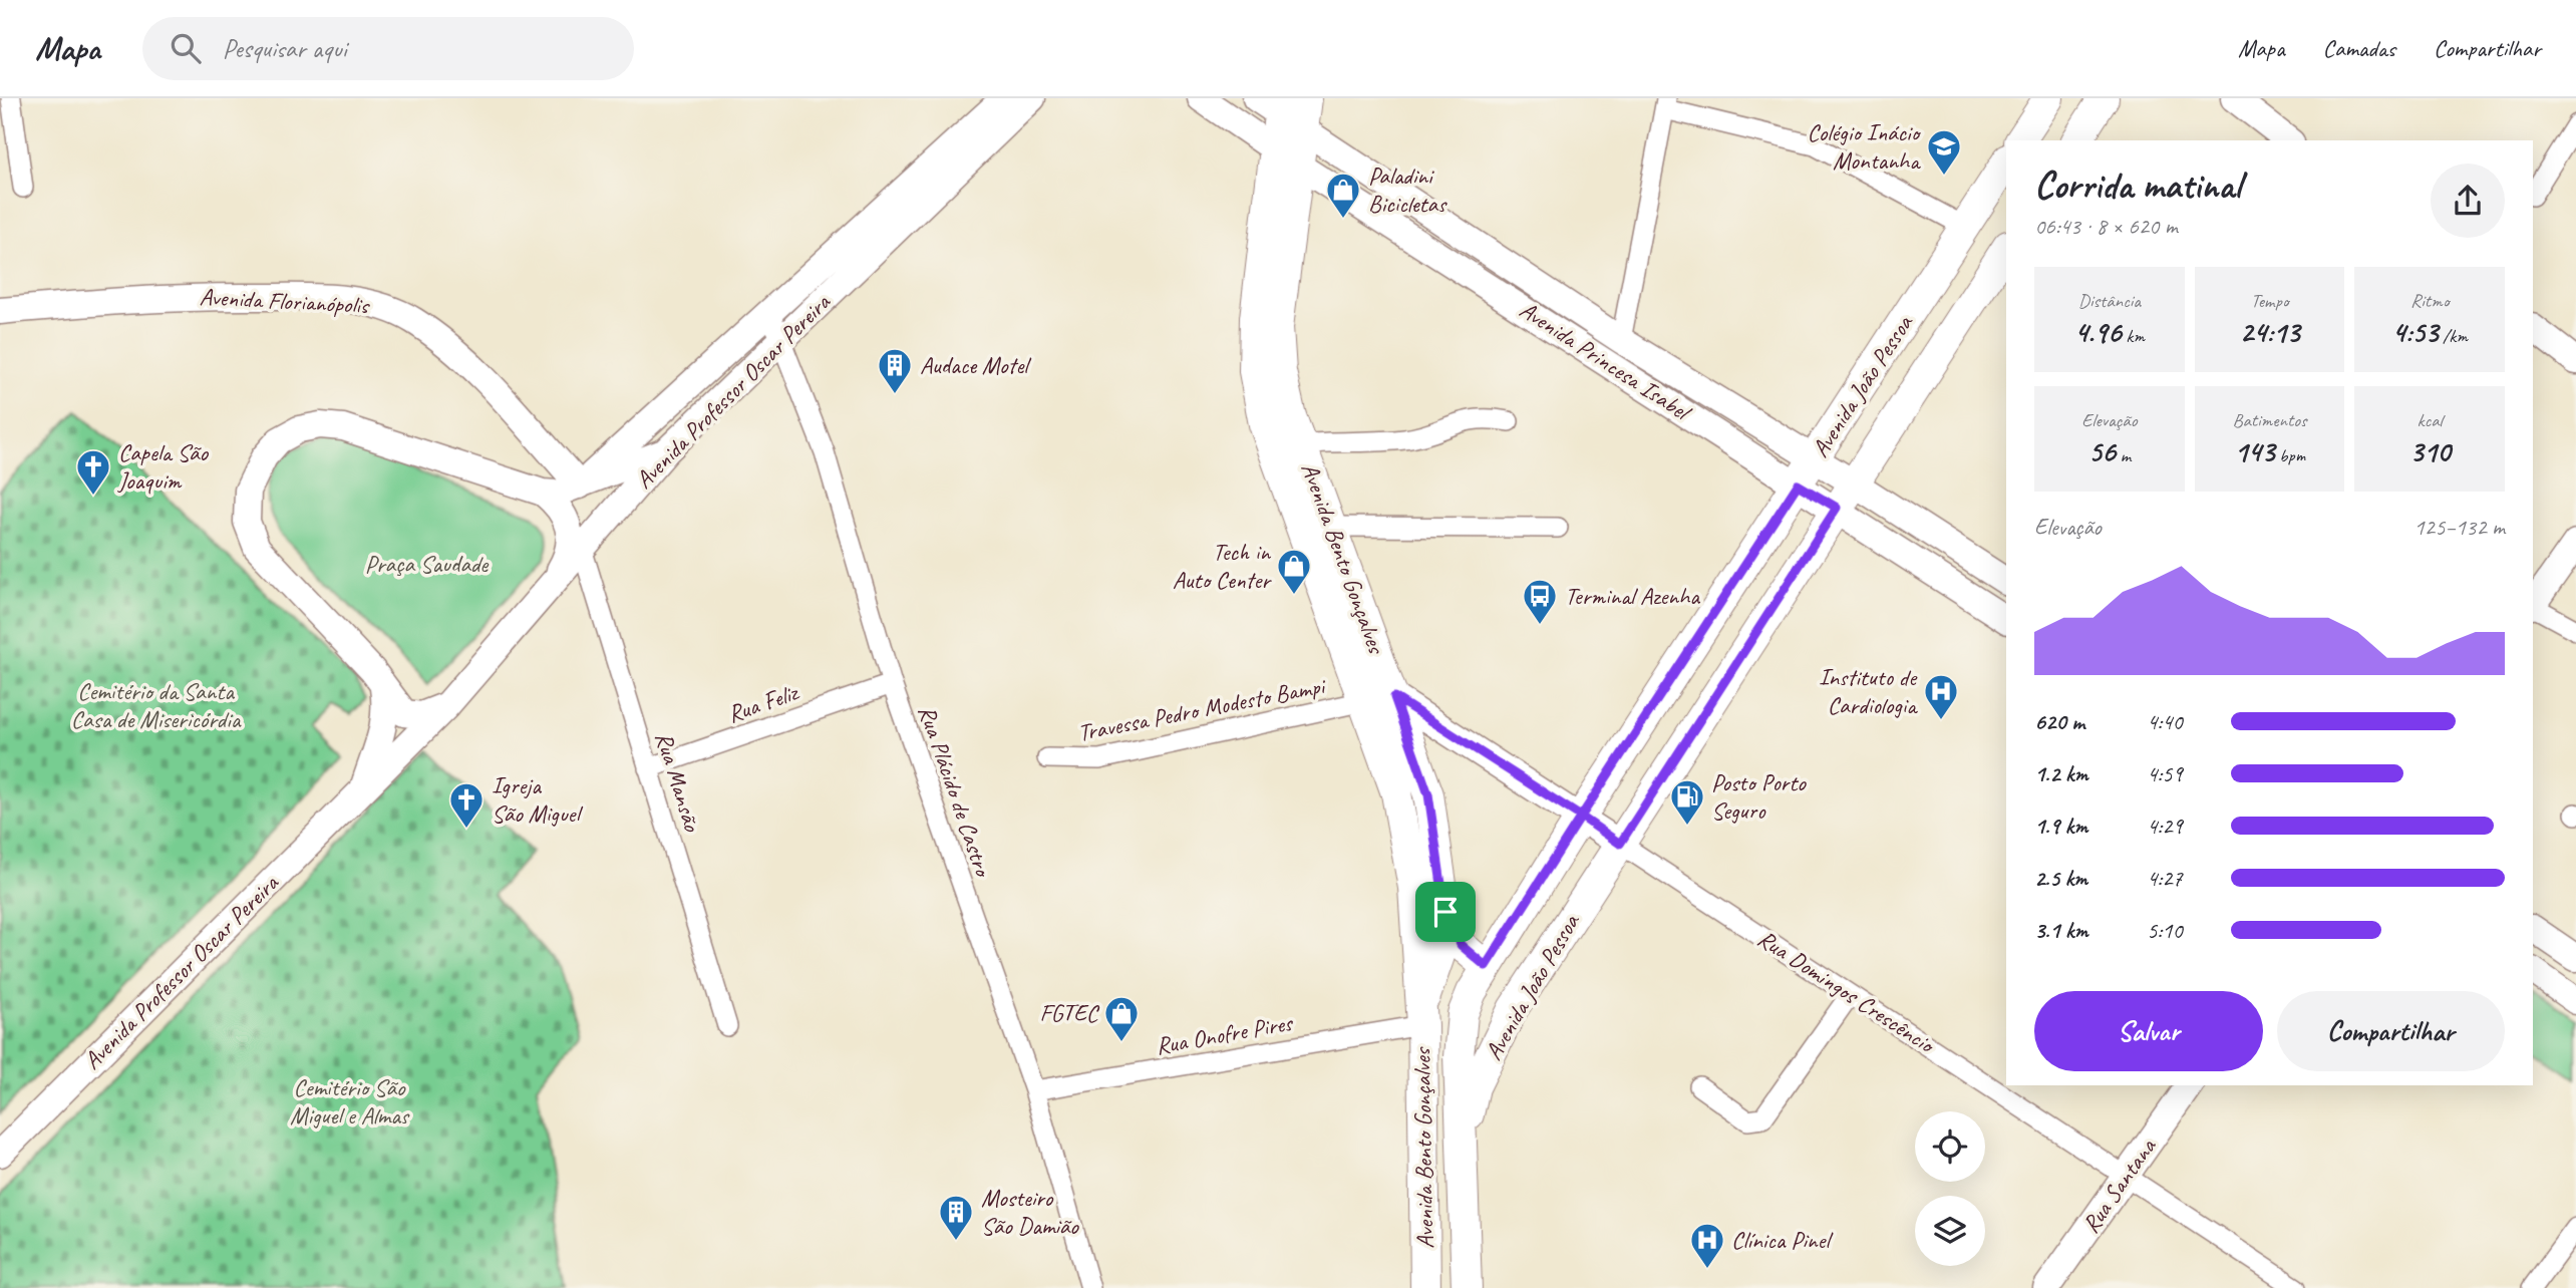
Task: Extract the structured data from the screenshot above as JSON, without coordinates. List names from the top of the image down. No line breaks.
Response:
{"streets":{"main road":["Avenida Florianópolis","Avenida Princesa Isabel","Avenida João Pessoa","Avenida Professor Oscar Pereira","Avenida Bento Gonçalves","Rua Domingos Crescêncio","Rua Santana"],"street":["Rua Feliz","Travessa Pedro Modesto Bampi","Rua Mansão","Rua Plácido de Castro","Rua Onofre Pires"]},"crossings":[["Avenida Florianópolis","Avenida Professor Oscar Pereira"],["Avenida Princesa Isabel","Avenida João Pessoa"],["Avenida Princesa Isabel","Avenida Bento Gonçalves"],["Avenida João Pessoa","Avenida Bento Gonçalves"],["Avenida João Pessoa","Rua Domingos Crescêncio"],["Avenida Professor Oscar Pereira","Rua Mansão"],["Avenida Professor Oscar Pereira","Rua Plácido de Castro"],["Avenida Bento Gonçalves","Travessa Pedro Modesto Bampi"],["Avenida Bento Gonçalves","Rua Domingos Crescêncio"],["Avenida Bento Gonçalves","Rua Onofre Pires"],["Rua Feliz","Rua Mansão"],["Rua Feliz","Rua Plácido de Castro"],["Rua Plácido de Castro","Rua Onofre Pires"],["Rua Domingos Crescêncio","Rua Santana"]],"parks":["Praça Saudade","Cemitério da Santa Casa de Misericórdia","Cemitério São Miguel e Almas"],"places":{"school or university":["Colégio Inácio Montanha"],"shop":["Paladini Bicicletas","Tech in Auto Center","FGTEC"],"building":["Audace Motel","Mosteiro São Damião"],"church":["Capela São Joaquim","Igreja São Miguel"],"bus stop":["Terminal Azenha"],"hospital":["Instituto de Cardiologia","Clínica Pinel"],"fuel station":["Posto Porto Seguro"]},"page":{"header":"Mapa","search":"Pesquisar aqui","nav":["Mapa","Camadas","Compartilhar"],"heading":["Corrida matinal","06:43 · 8 × 620 m"],"stats":[["Distância","4.96 km"],["Tempo","24:13"],["Ritmo","4:53 /km"],["Elevação","56 m"],["Batimentos","143 bpm"],["kcal","310"]],"chart":["Elevação","125–132 m"],"list":[{"name":"620 m","note":"4:40"},{"name":"1.2 km","note":"4:59"},{"name":"1.9 km","note":"4:29"},{"name":"2.5 km","note":"4:27"},{"name":"3.1 km","note":"5:10"}],"buttons":["Salvar","Compartilhar"]}}
